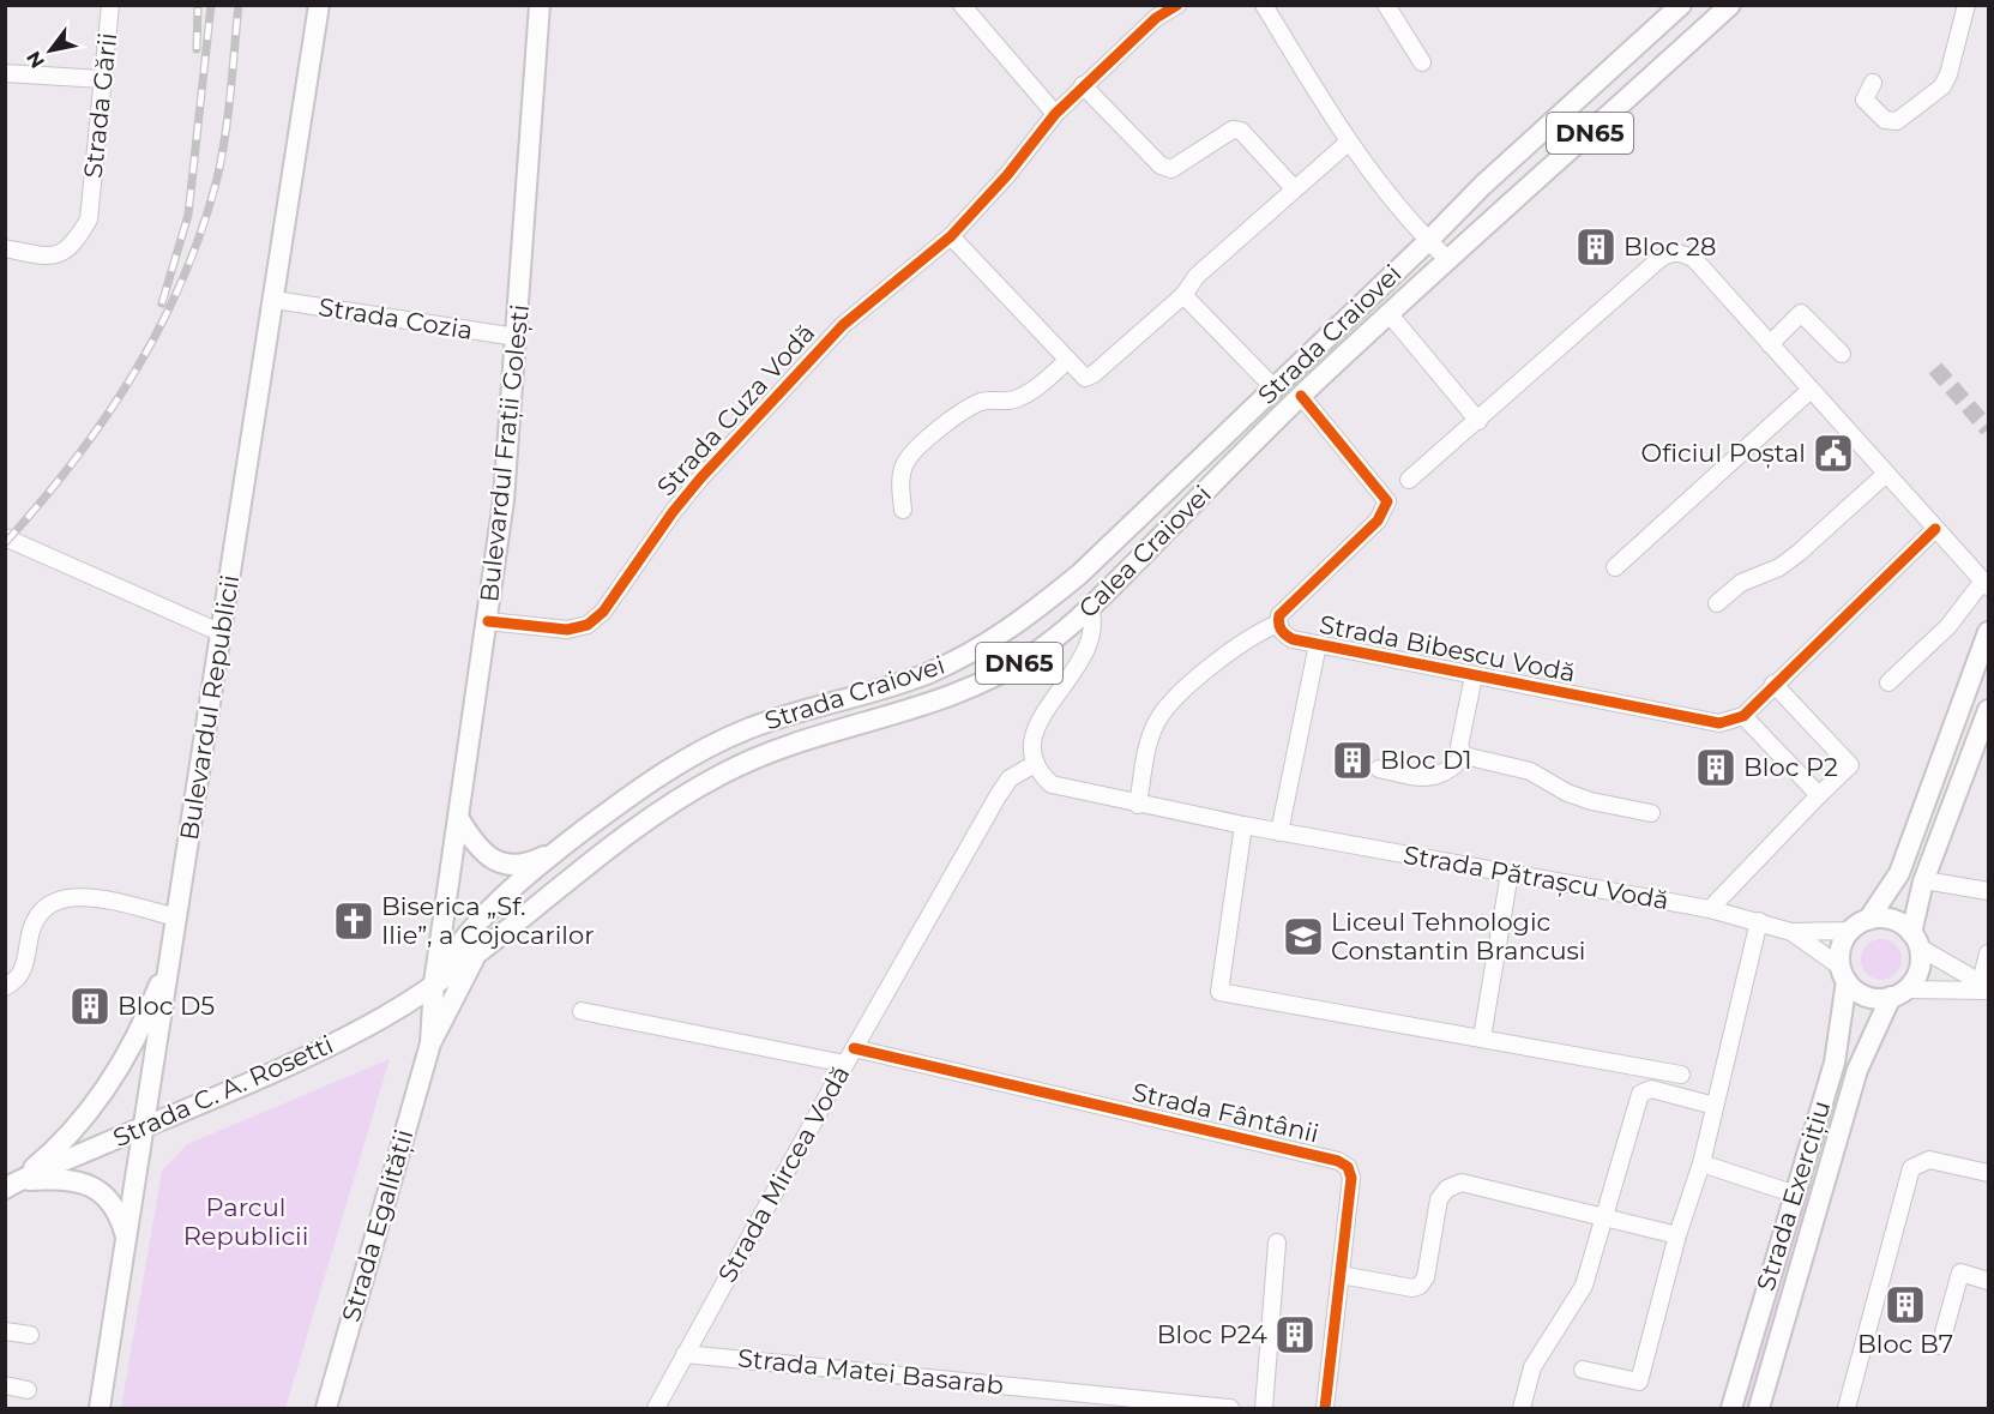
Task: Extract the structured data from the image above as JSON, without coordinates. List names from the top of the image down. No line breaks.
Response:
{"streets":{"main road":["DN65","Strada Craiovei","Bulevardul Frații Golești","Calea Craiovei","Bulevardul Republicii","Strada C. A. Rosetti","Strada Exercițiu","Strada Egalității"],"street":["Strada Gării","Strada Cozia","Strada Cuza Vodă","Strada Bibescu Vodă","Strada Pătrașcu Vodă","Strada Fântânii","Strada Mircea Vodă","Strada Matei Basarab"]},"crossings":[["DN65","Strada Craiovei"],["DN65","Bulevardul Frații Golești"],["DN65","Calea Craiovei"],["DN65","Strada Egalității"],["Strada Cozia","Bulevardul Frații Golești"],["Strada Cozia","Bulevardul Republicii"],["Strada Craiovei","Bulevardul Frații Golești"],["Strada Craiovei","Calea Craiovei"],["Strada Craiovei","Strada C. A. Rosetti"],["Strada Cuza Vodă","Bulevardul Frații Golești"],["Bulevardul Frații Golești","Calea Craiovei"],["Bulevardul Frații Golești","Strada C. A. Rosetti"],["Bulevardul Frații Golești","Strada Egalității"],["Calea Craiovei","Strada Bibescu Vodă"],["Calea Craiovei","Strada C. A. Rosetti"],["Bulevardul Republicii","Strada C. A. Rosetti"],["Strada Pătrașcu Vodă","Strada Mircea Vodă"],["Strada Fântânii","Strada Mircea Vodă"],["Strada Mircea Vodă","Strada Matei Basarab"]],"parks":["Parcul Republicii"],"places":{"building":["Bloc 28","Bloc D1","Bloc P2","Bloc D5","Bloc B7","Bloc P24"],"public building":["Oficiul Poștal"],"church":["Biserica „Sf. Ilie”, a Cojocarilor"],"school or university":["Liceul Tehnologic Constantin Brancusi"]},"north":"bottom left"}
